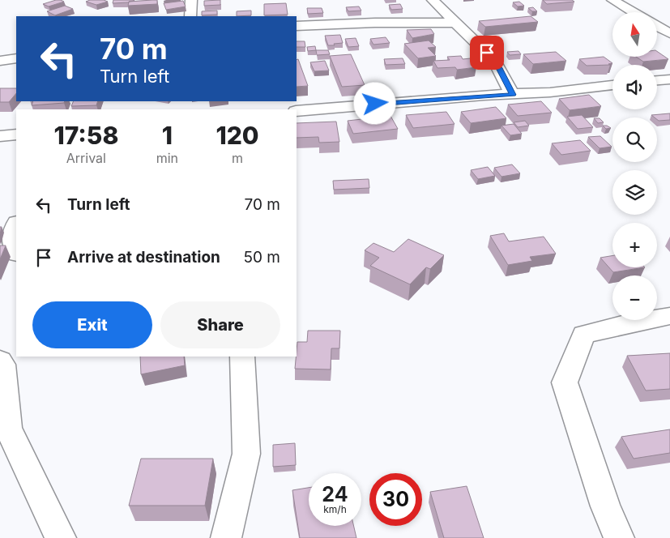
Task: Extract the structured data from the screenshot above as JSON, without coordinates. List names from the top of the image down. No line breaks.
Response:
{"north":"top","page":{"map_buttons":["+","−"],"turn":["70 m","Turn left"],"eta":["17:58","Arrival","1","min","120","m"],"list":[{"name":"Turn left","value":"70 m"},{"name":"Arrive at destination","value":"50 m"}],"buttons":["Exit","Share"],"speed":"24 km/h","limit":"30"}}
